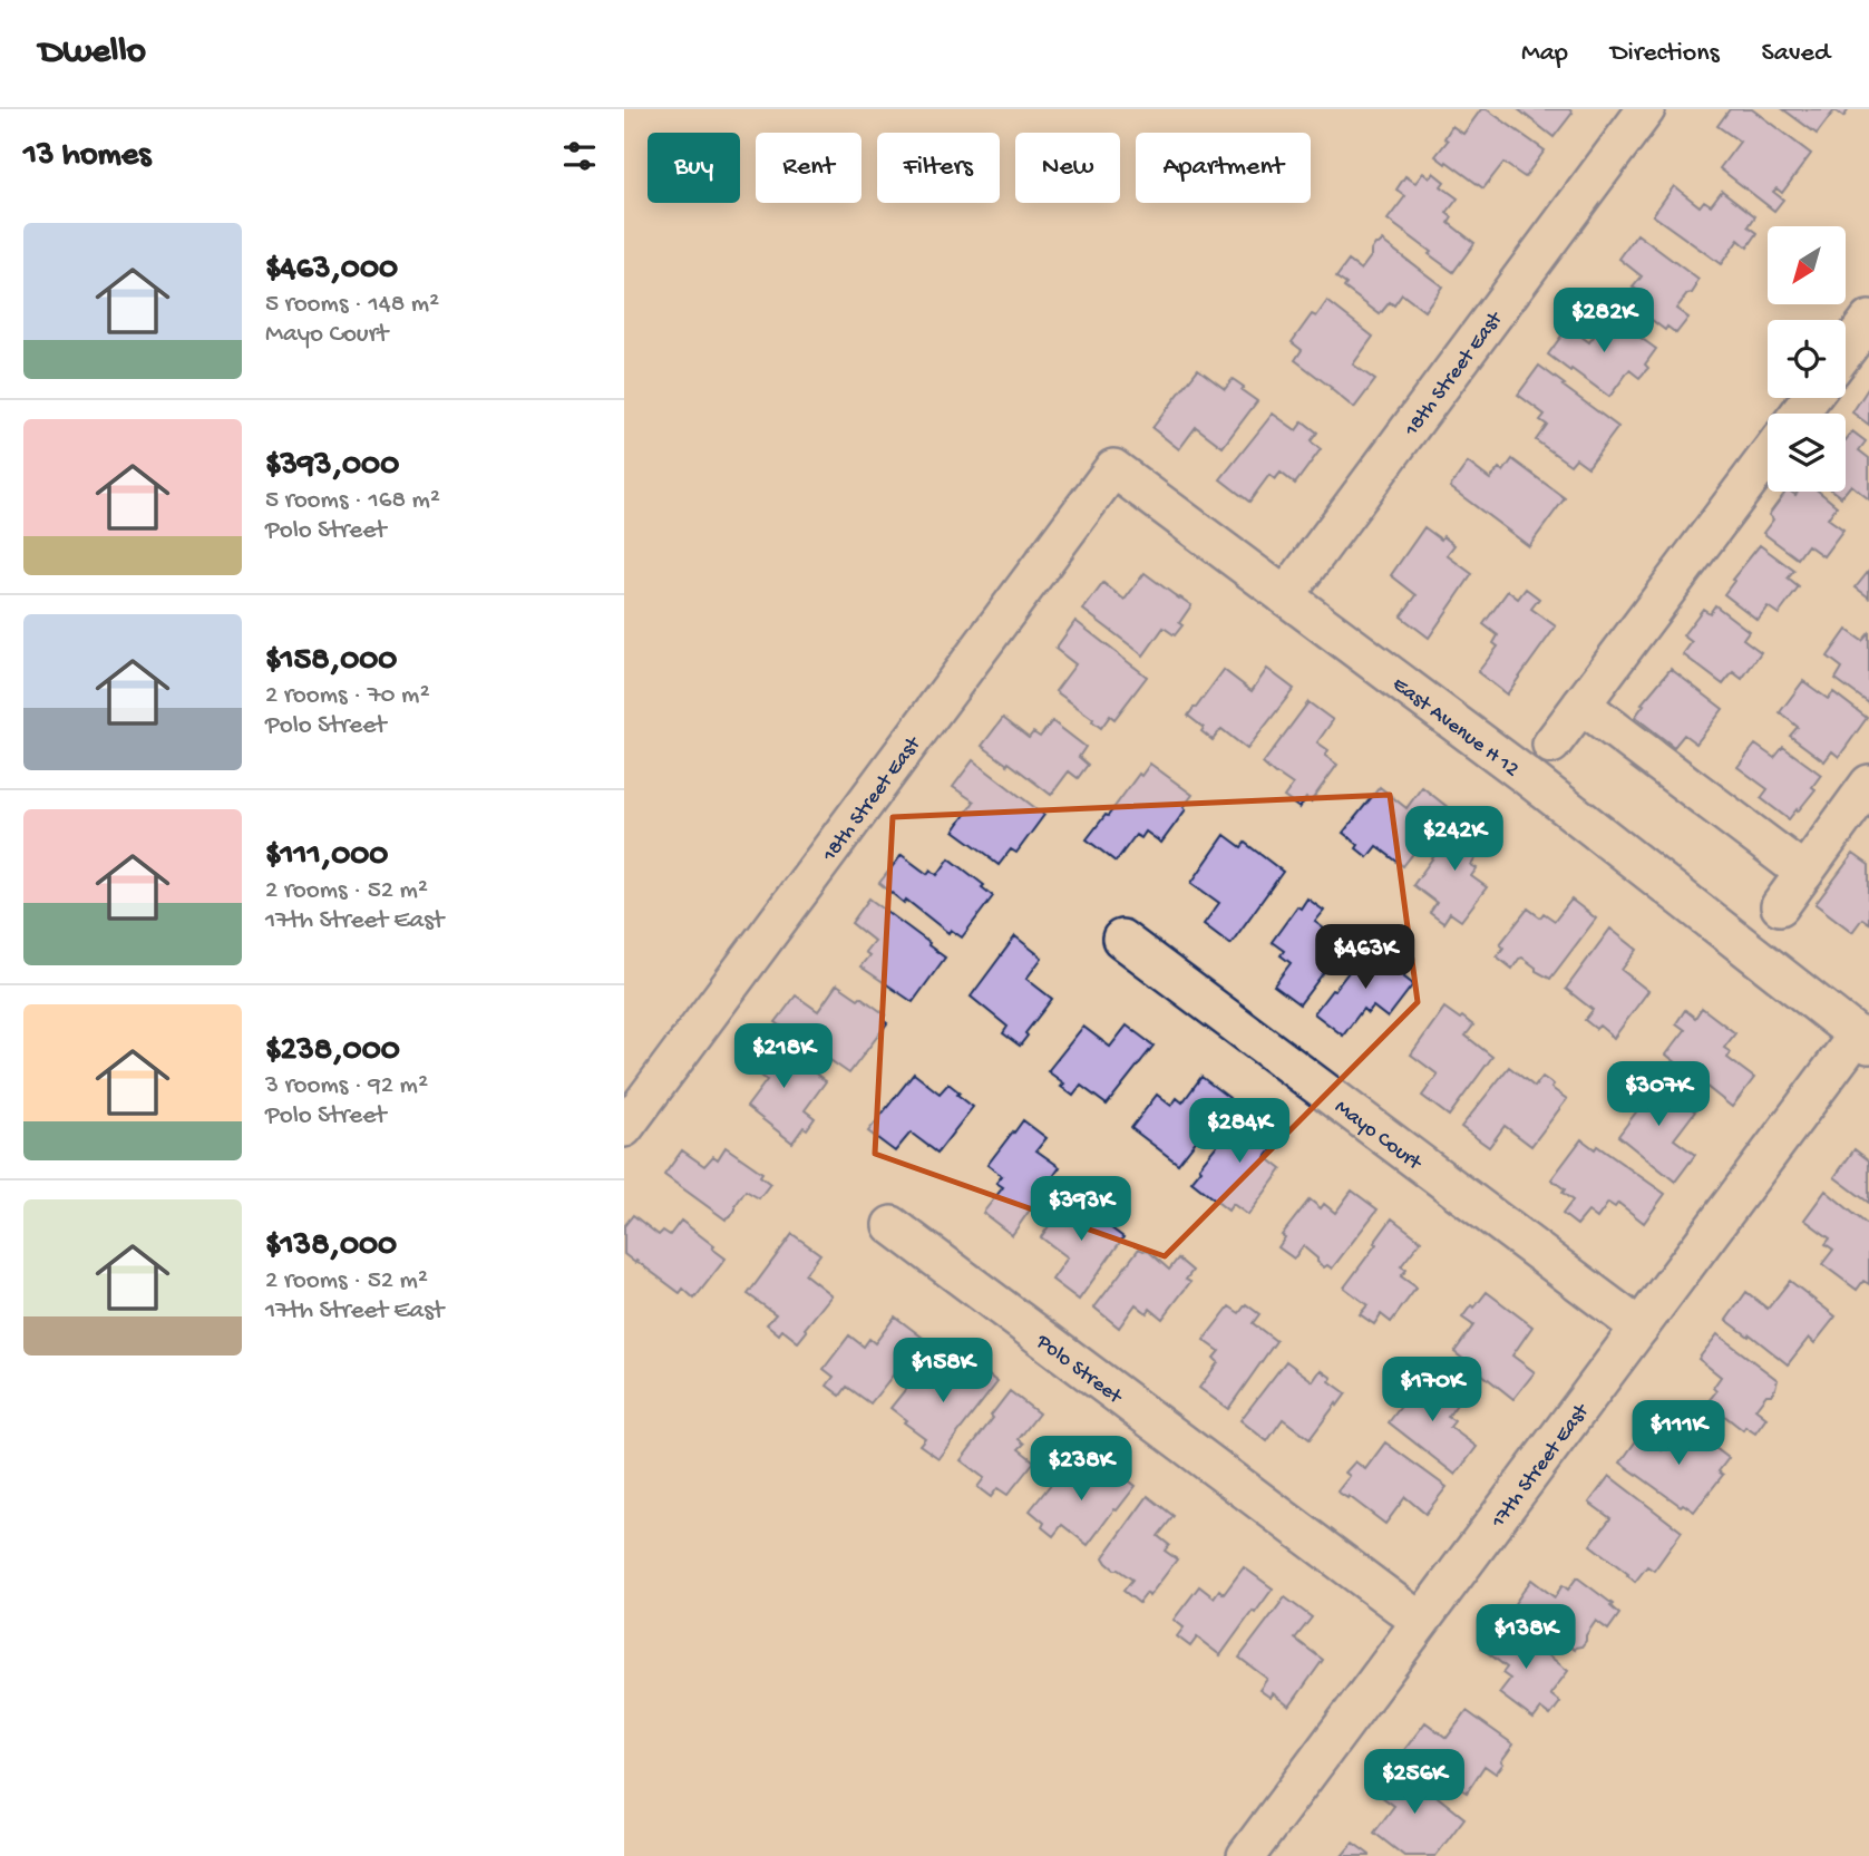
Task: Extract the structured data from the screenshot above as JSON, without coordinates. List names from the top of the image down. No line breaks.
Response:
{"streets":{"street":["18th Street East","East Avenue H 12","Mayo Court","Polo Street","17th Street East"]},"crossings":[["18th Street East","East Avenue H 12"],["East Avenue H 12","17th Street East"],["Mayo Court","17th Street East"],["Polo Street","17th Street East"]],"north":"bottom left","page":{"header":"Dwello","nav":["Map","Directions","Saved"],"heading":"13 homes","chip":["Buy","Rent","Filters","New","Apartment"],"list":[{"name":"$463,000","note":"5 rooms · 148 m² · Mayo Court"},{"name":"$393,000","note":"5 rooms · 168 m² · Polo Street"},{"name":"$158,000","note":"2 rooms · 70 m² · Polo Street"},{"name":"$111,000","note":"2 rooms · 52 m² · 17th Street East"},{"name":"$238,000","note":"3 rooms · 92 m² · Polo Street"},{"name":"$138,000","note":"2 rooms · 52 m² · 17th Street East"}],"price":["$282K","$242K","$463K","$218K","$307K","$284K","$393K","$158K","$170K","$111K","$238K","$138K","$256K"]}}
